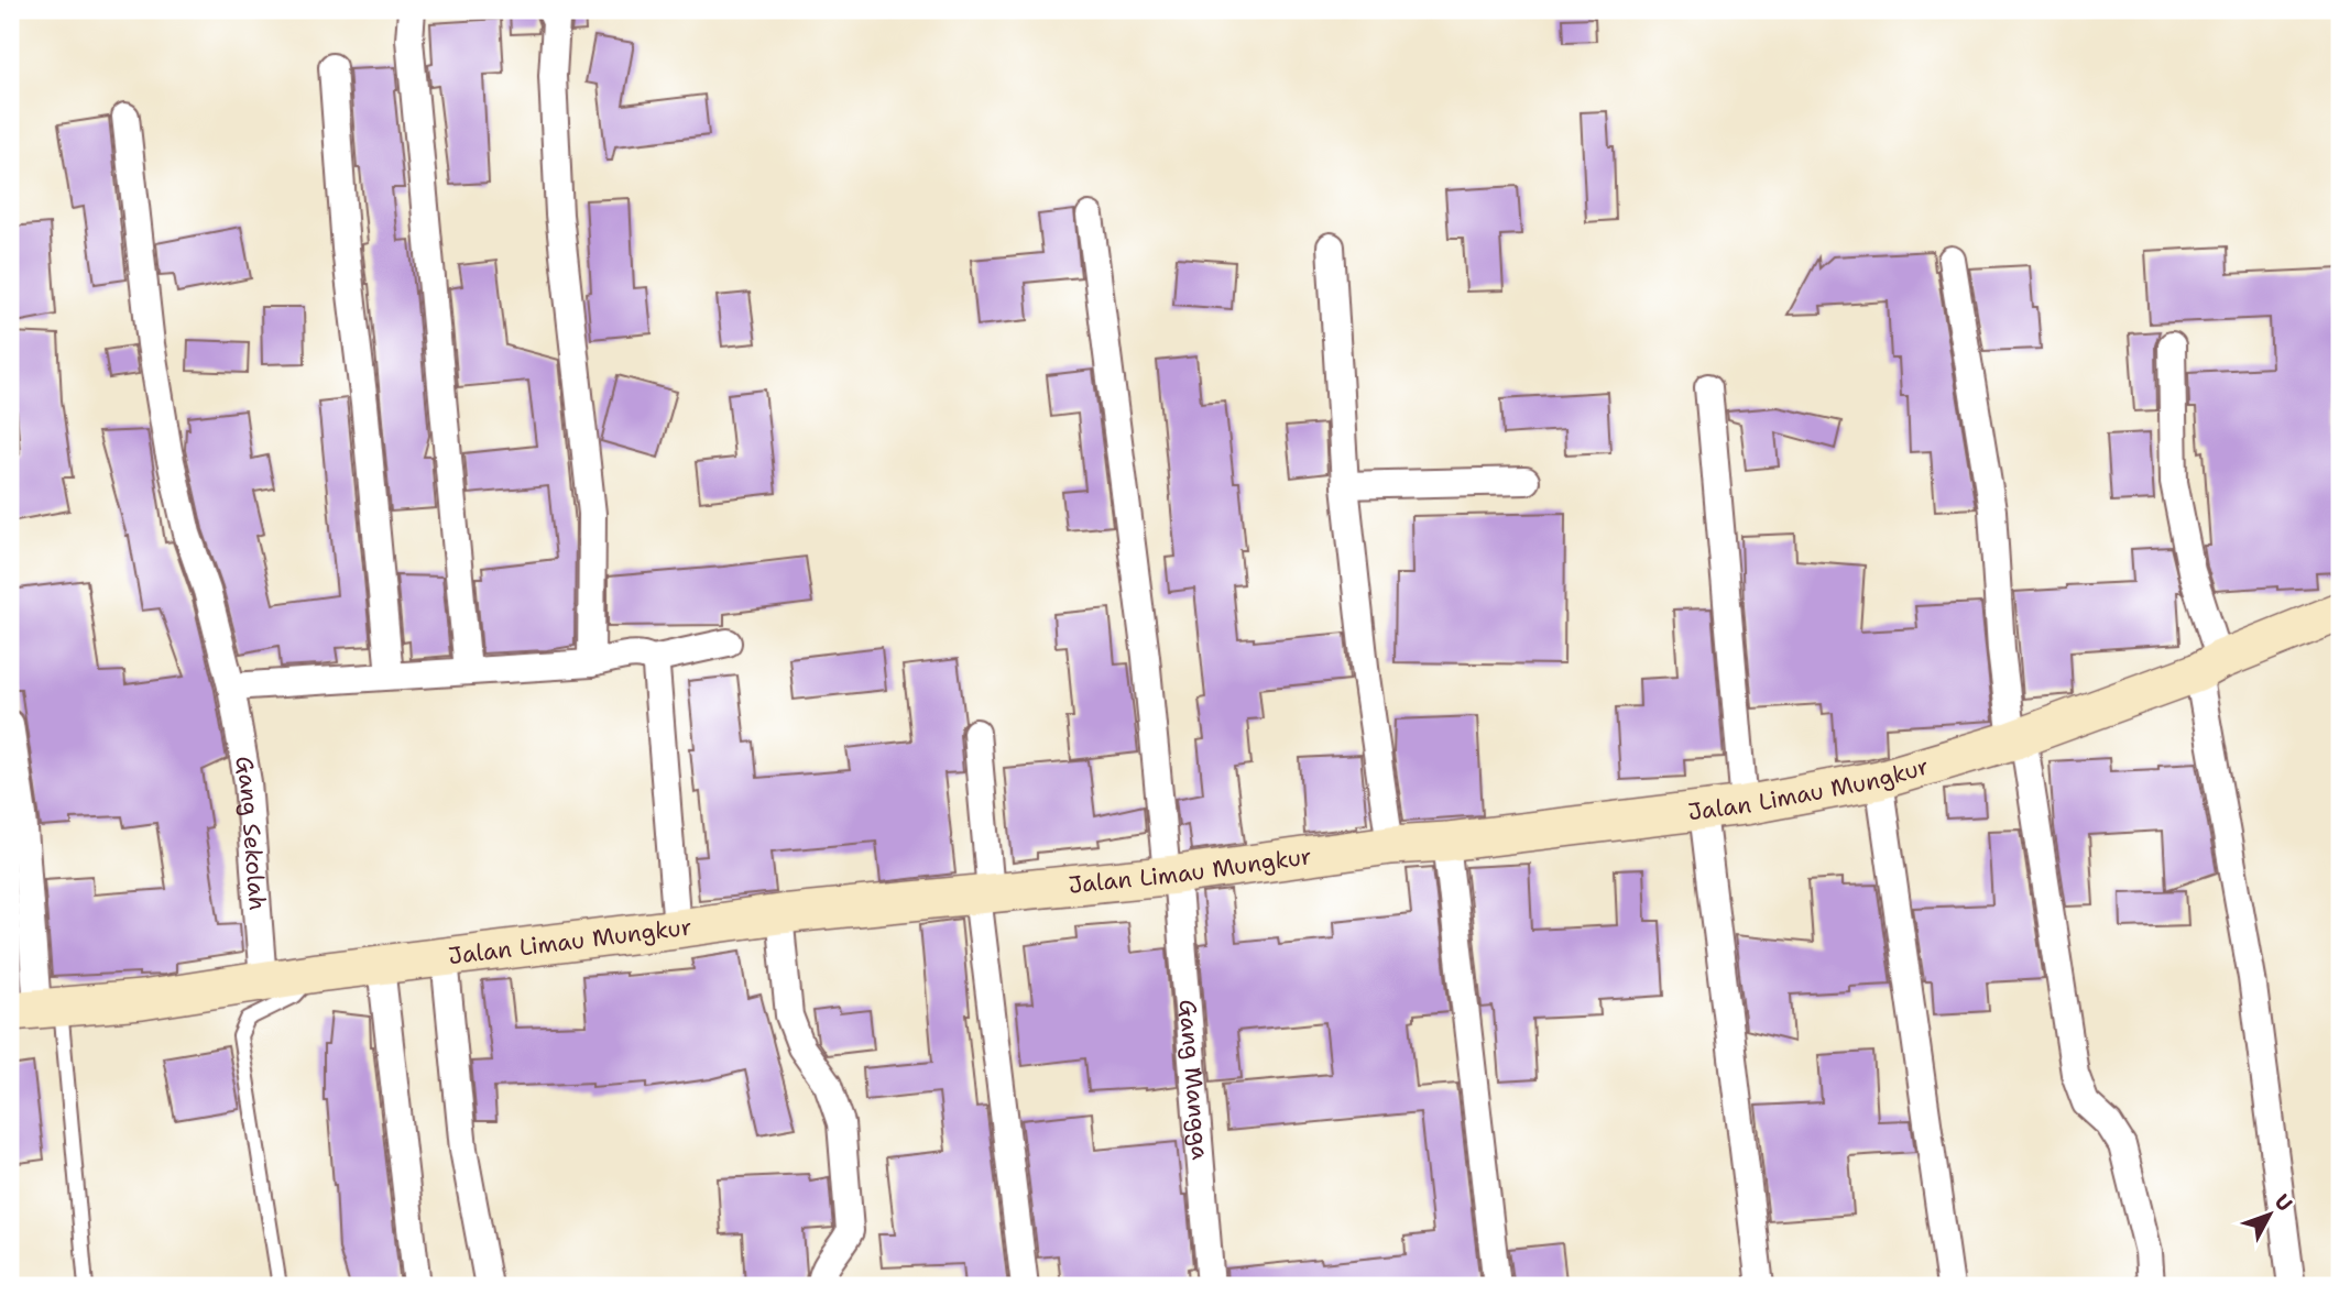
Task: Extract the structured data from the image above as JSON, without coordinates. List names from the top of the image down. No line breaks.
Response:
{"streets":{"street":["Jalan Limau Mungkur","Gang Sekolah","Gang Mangga"]},"crossings":[["Jalan Limau Mungkur","Gang Sekolah"],["Jalan Limau Mungkur","Gang Mangga"]],"north":"top right"}
